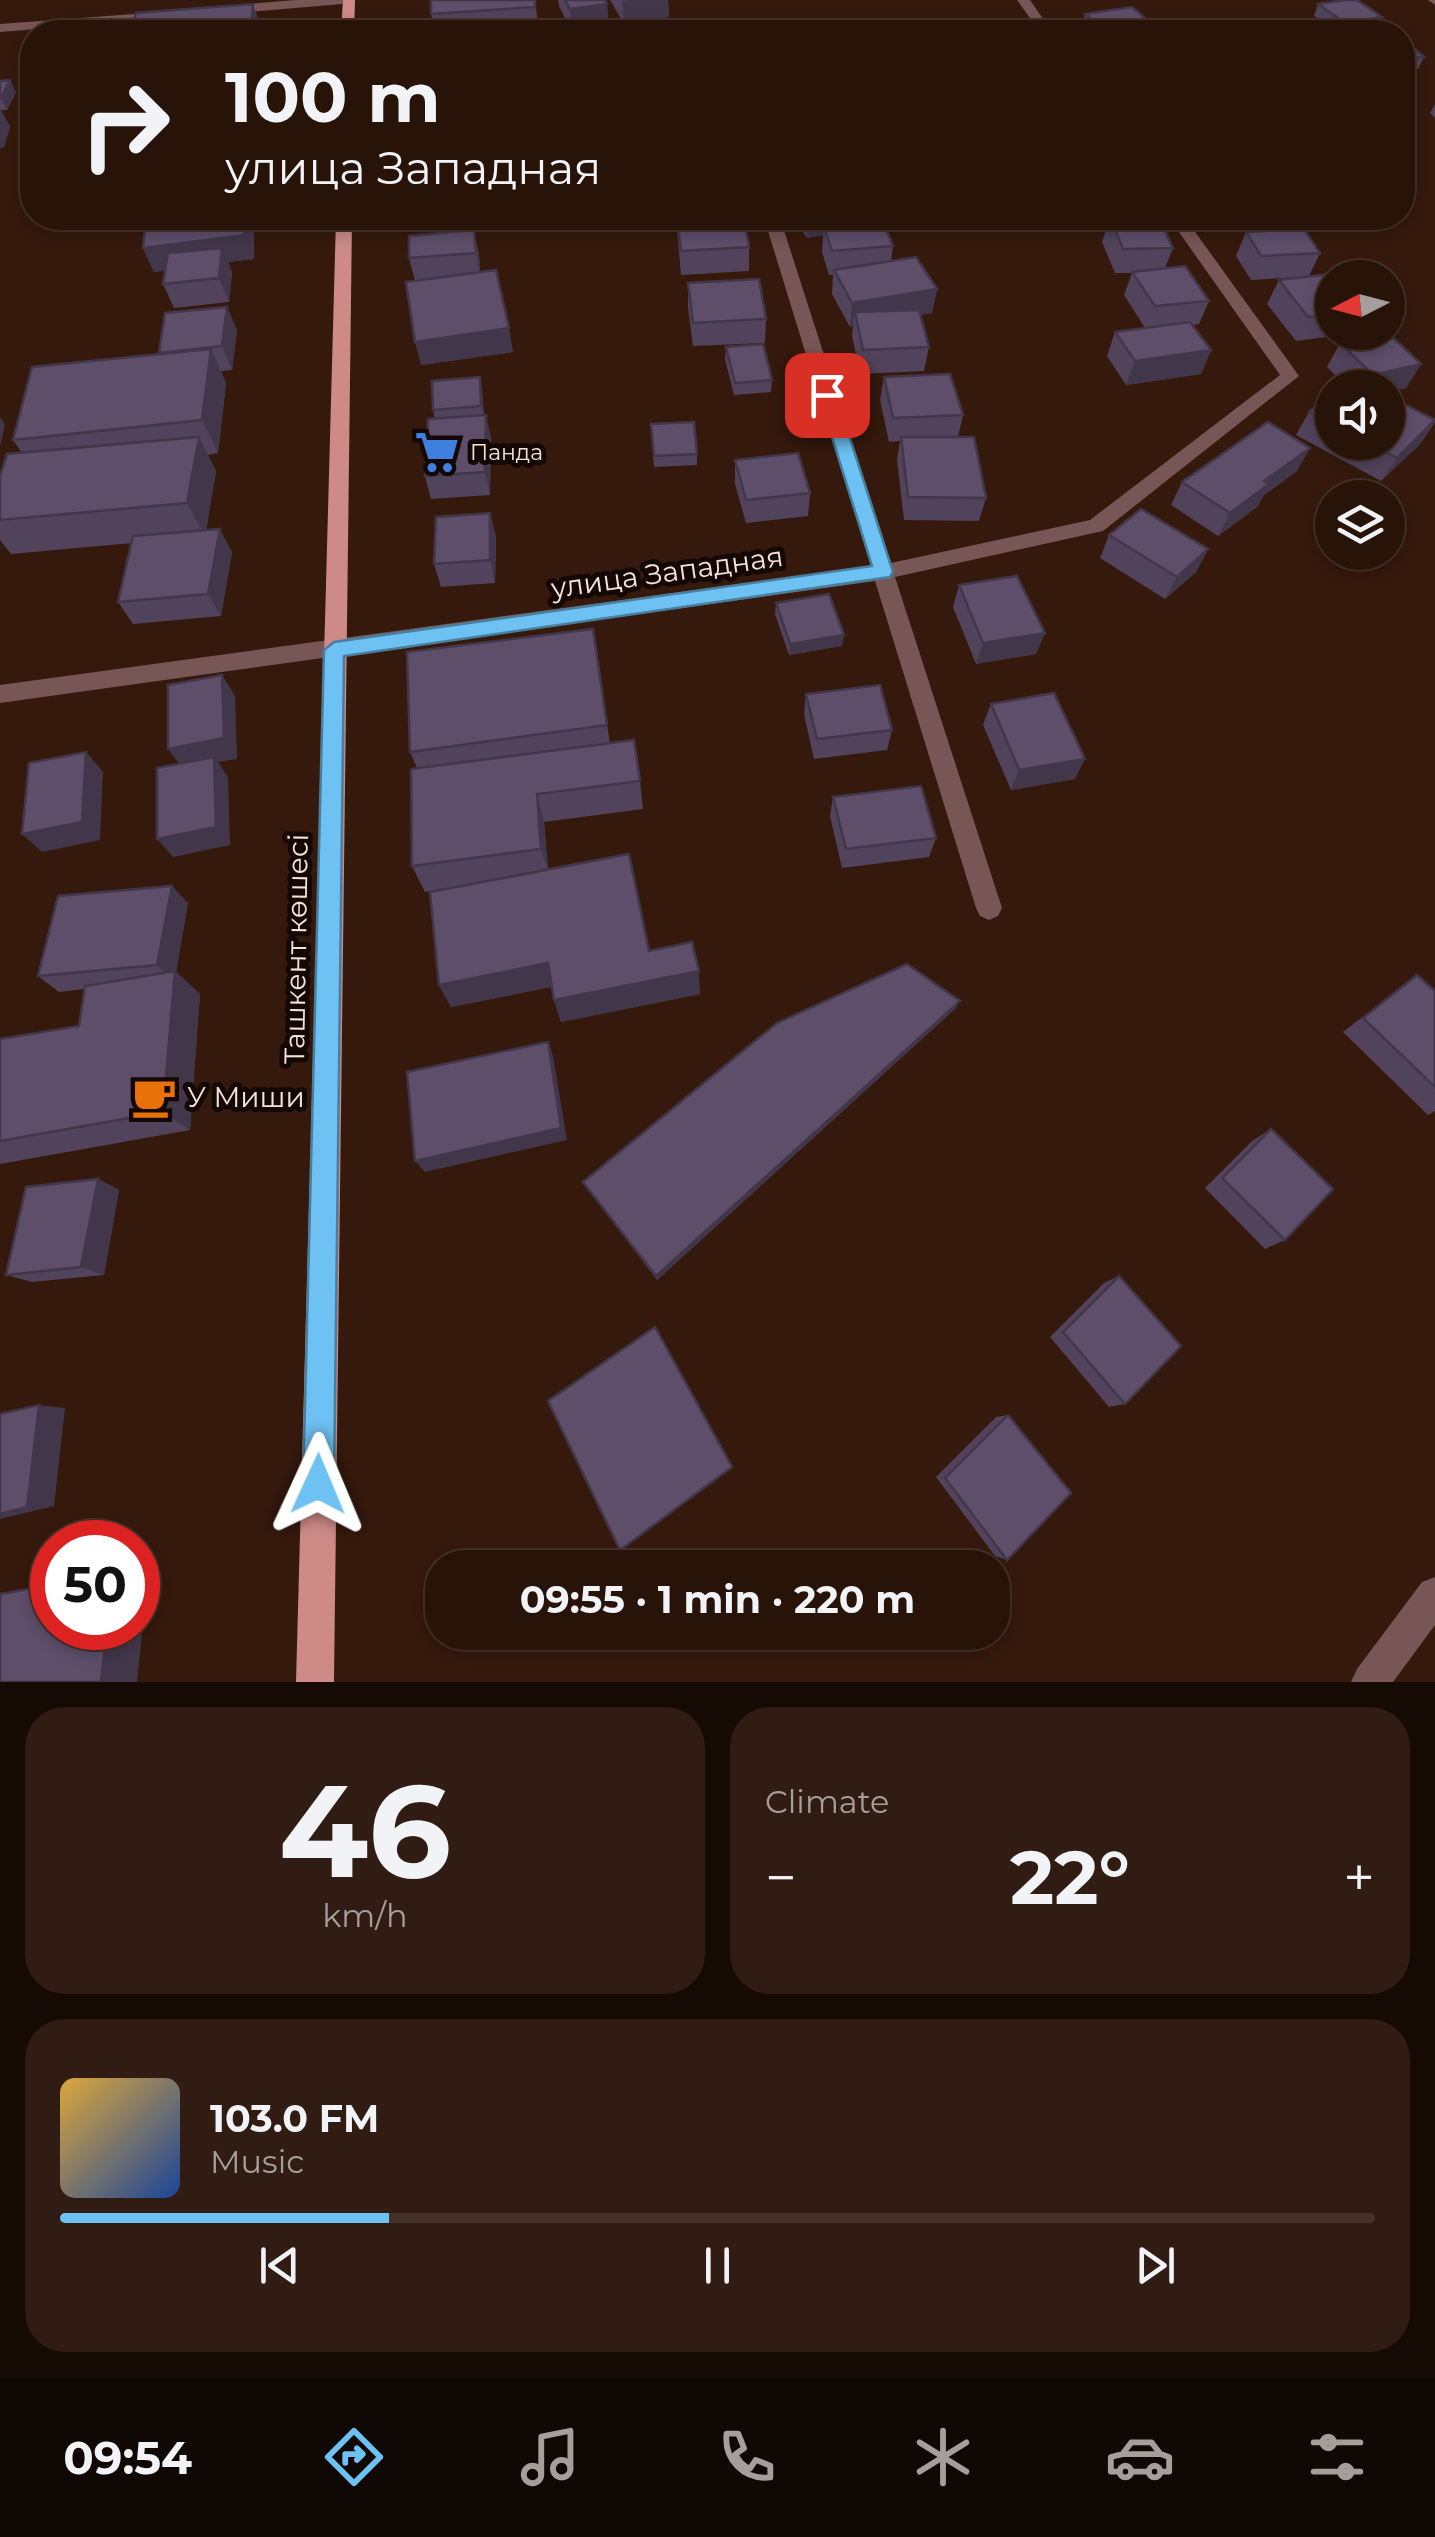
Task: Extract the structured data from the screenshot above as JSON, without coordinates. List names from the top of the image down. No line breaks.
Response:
{"streets":{"main road":["Ташкент көшесі"],"street":["улица Западная"]},"crossings":[["улица Западная","Ташкент көшесі"]],"places":{"supermarket":["Панда"],"cafe":["У Миши"]},"north":"left","page":{"turn":["100 m","улица Западная"],"limit":"50","trip":"09:55 · 1 min · 220 m","tile":[["46","km/h"],"Climate"],"heat":["−","22°","+"],"song":["103.0 FM","Music"],"tabs":"09:54"}}
